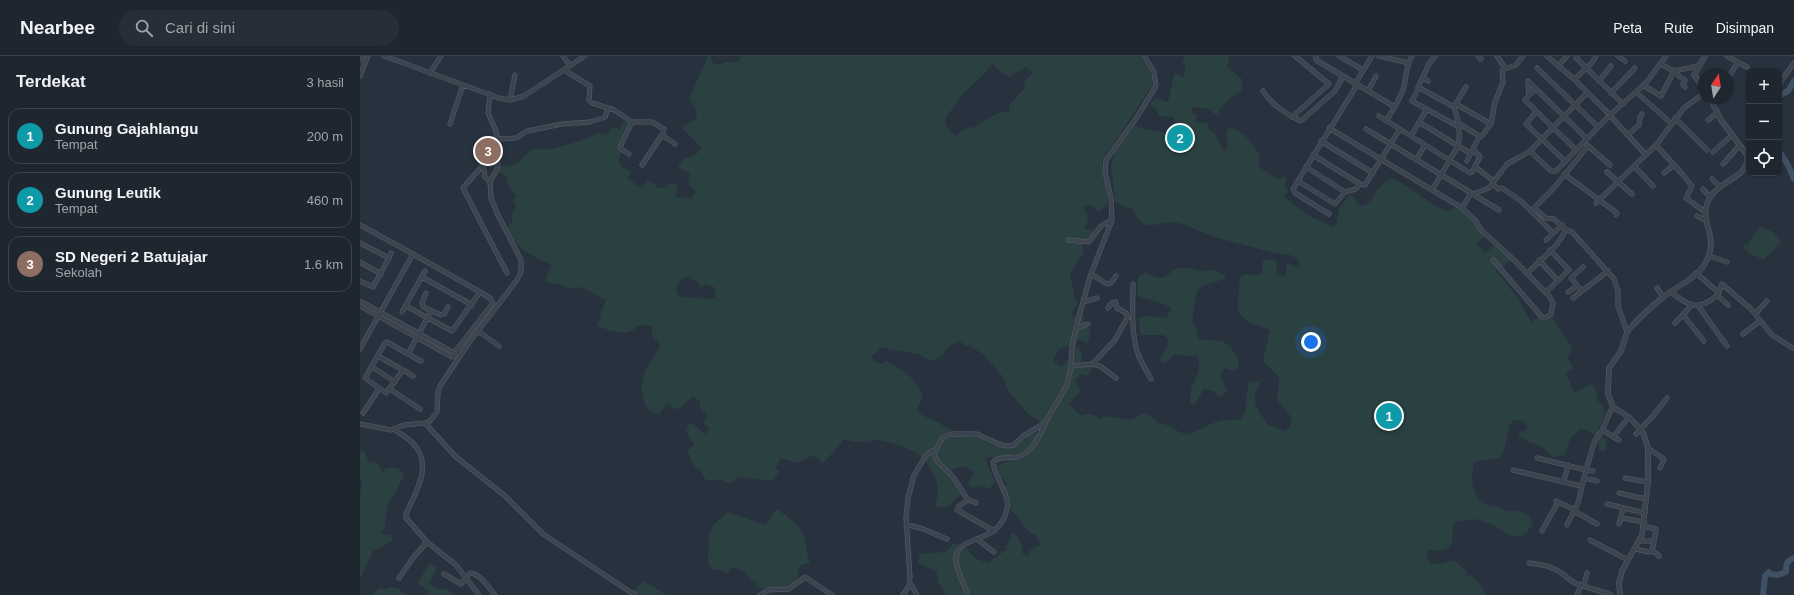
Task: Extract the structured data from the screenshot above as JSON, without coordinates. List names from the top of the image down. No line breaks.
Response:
{"north":"top","page":{"header":"Nearbee","search":"Cari di sini","nav":["Peta","Rute","Disimpan"],"heading":["Terdekat","3 hasil"],"map_buttons":["+","−"],"list":[{"mark":"1","name":"Gunung Gajahlangu","note":"Tempat","value":"200 m"},{"mark":"2","name":"Gunung Leutik","note":"Tempat","value":"460 m"},{"mark":"3","name":"SD Negeri 2 Batujajar","note":"Sekolah","value":"1.6 km"}],"pins":["2","3","1"]}}
